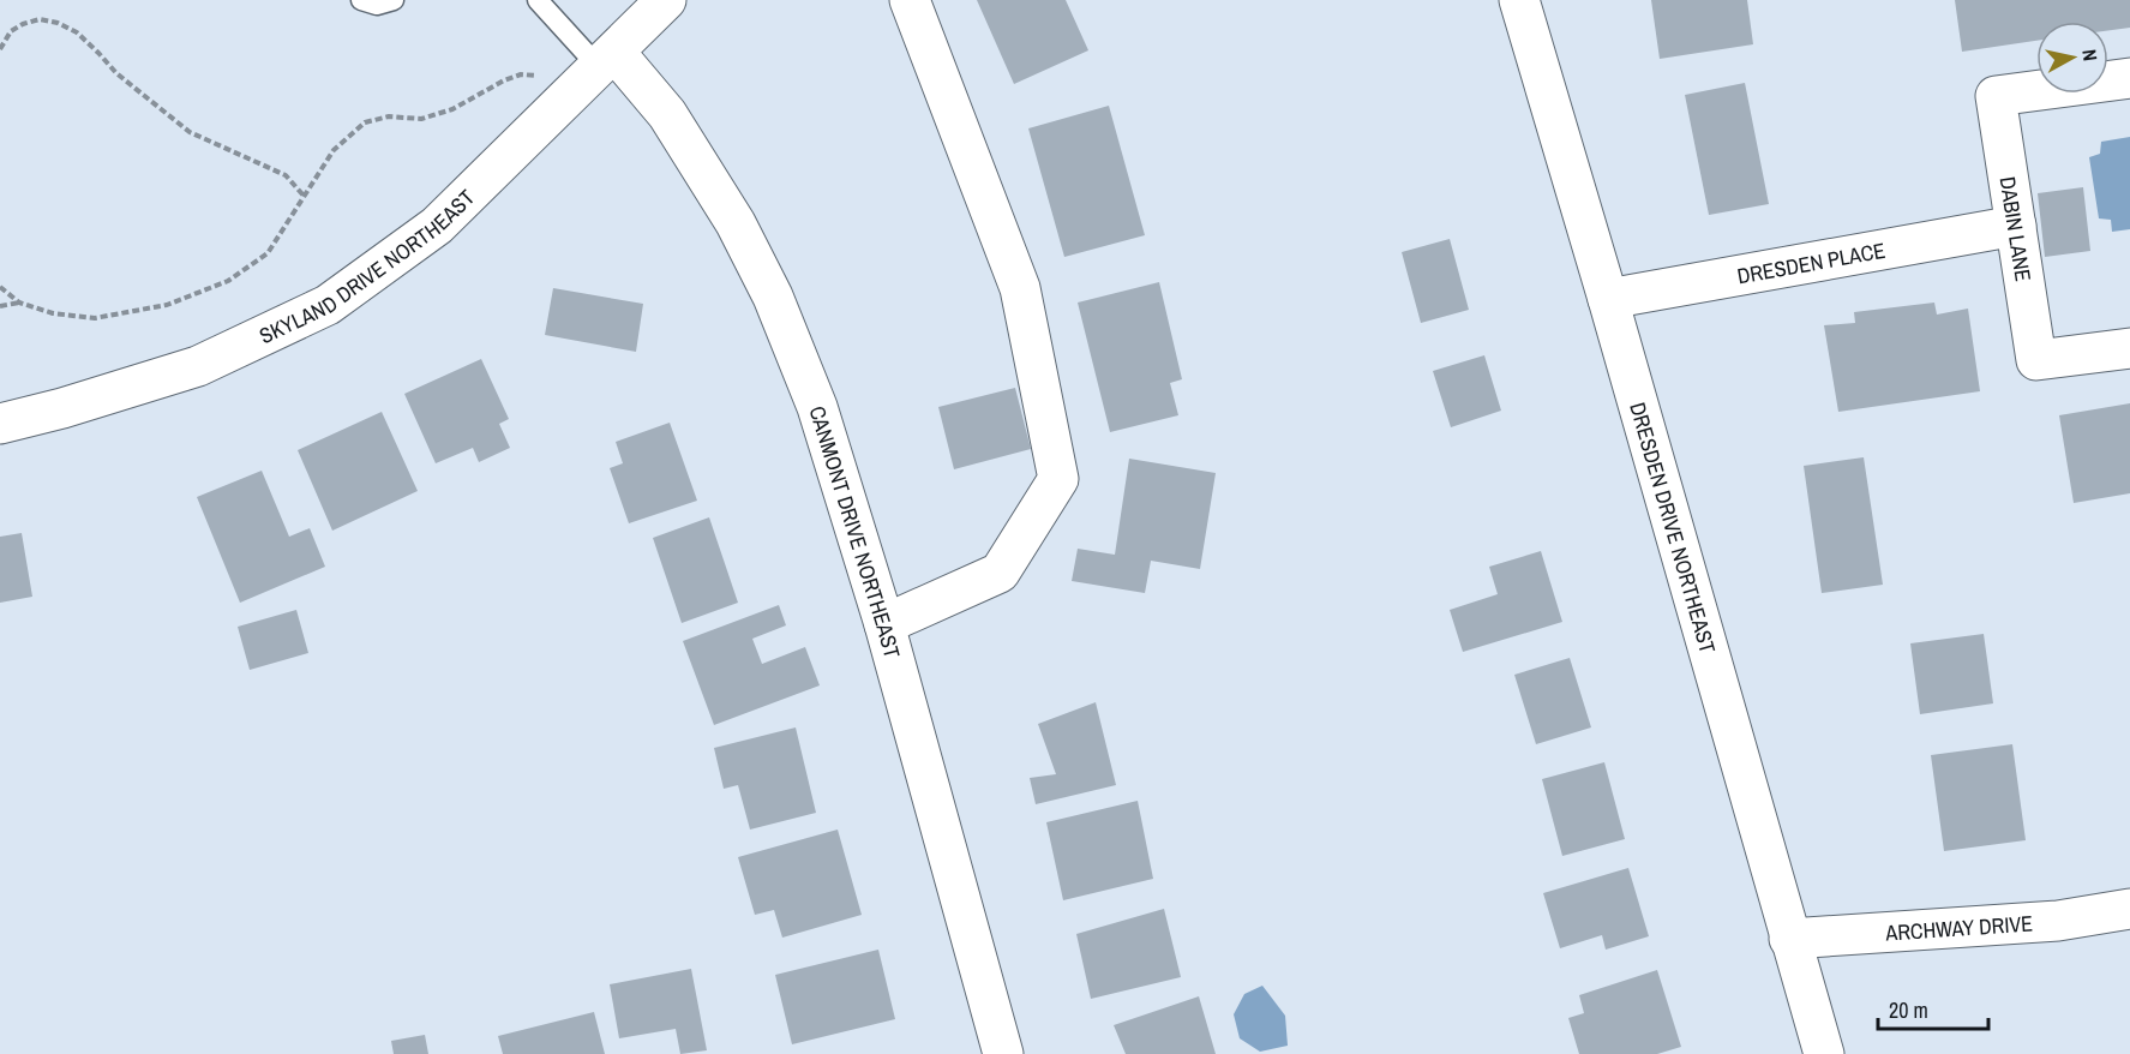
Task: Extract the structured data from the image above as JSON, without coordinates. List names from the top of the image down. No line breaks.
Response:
{"streets":{"street":["DABIN LANE","DRESDEN PLACE","SKYLAND DRIVE NORTHEAST","DRESDEN DRIVE NORTHEAST","CANMONT DRIVE NORTHEAST","ARCHWAY DRIVE"]},"crossings":[["DABIN LANE","DRESDEN PLACE"],["DRESDEN PLACE","DRESDEN DRIVE NORTHEAST"],["SKYLAND DRIVE NORTHEAST","CANMONT DRIVE NORTHEAST"],["DRESDEN DRIVE NORTHEAST","ARCHWAY DRIVE"]],"scale_bar":"20 m","north":"right"}
